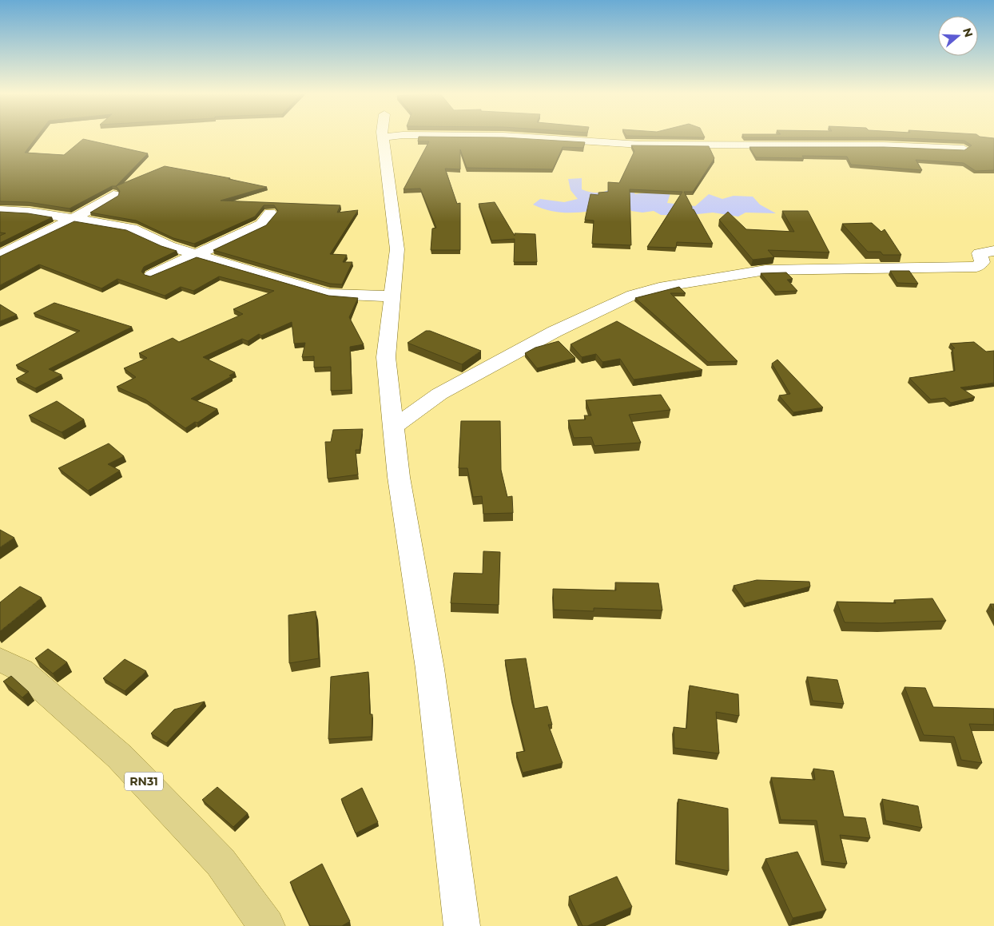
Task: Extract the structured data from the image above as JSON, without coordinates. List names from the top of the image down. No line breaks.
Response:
{"streets":{"main road":["RN31"]},"north":"right"}
